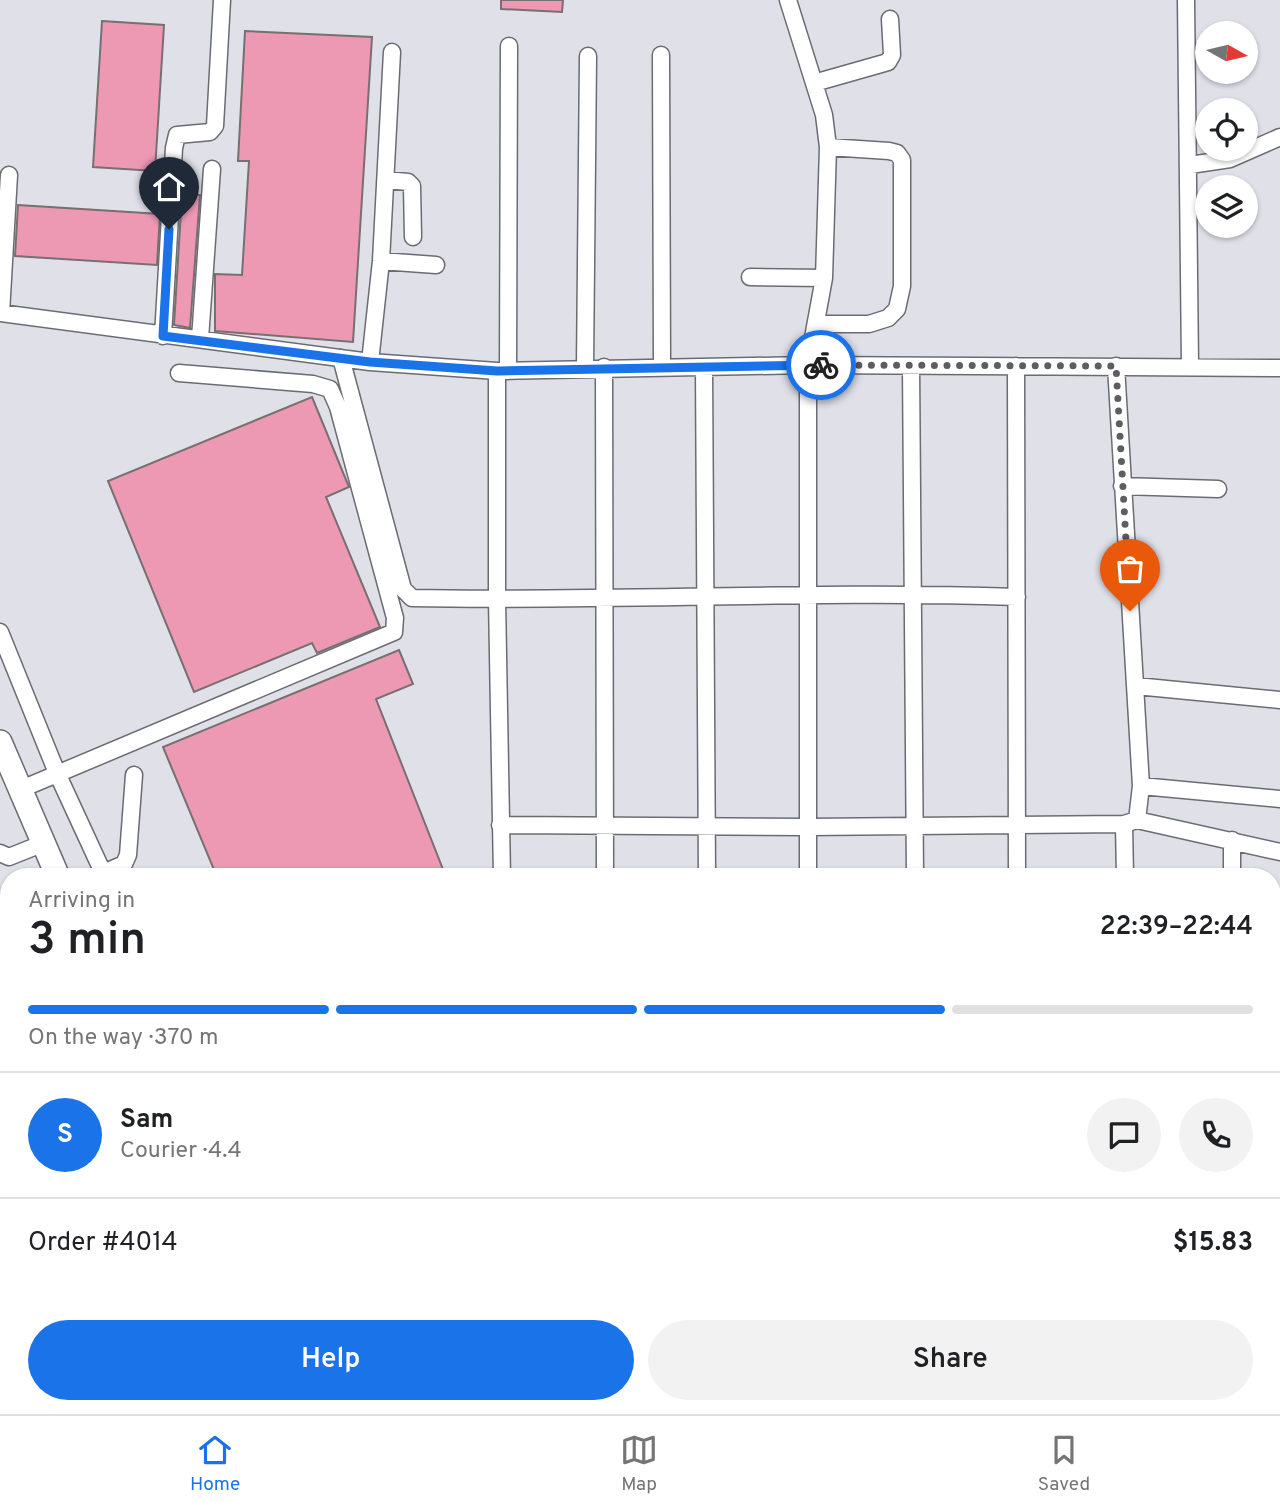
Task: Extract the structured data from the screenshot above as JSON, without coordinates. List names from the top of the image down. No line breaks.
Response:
{"north":"right","page":{"heading":["3 min","Arriving in","22:39–22:44"],"panel":["Sam","Courier · 4.4","Order #4014","$15.83"],"bar":"On the way · 370 m","round":"S","buttons":["Help","Share"],"tabs":["Home","Map","Saved"]}}
